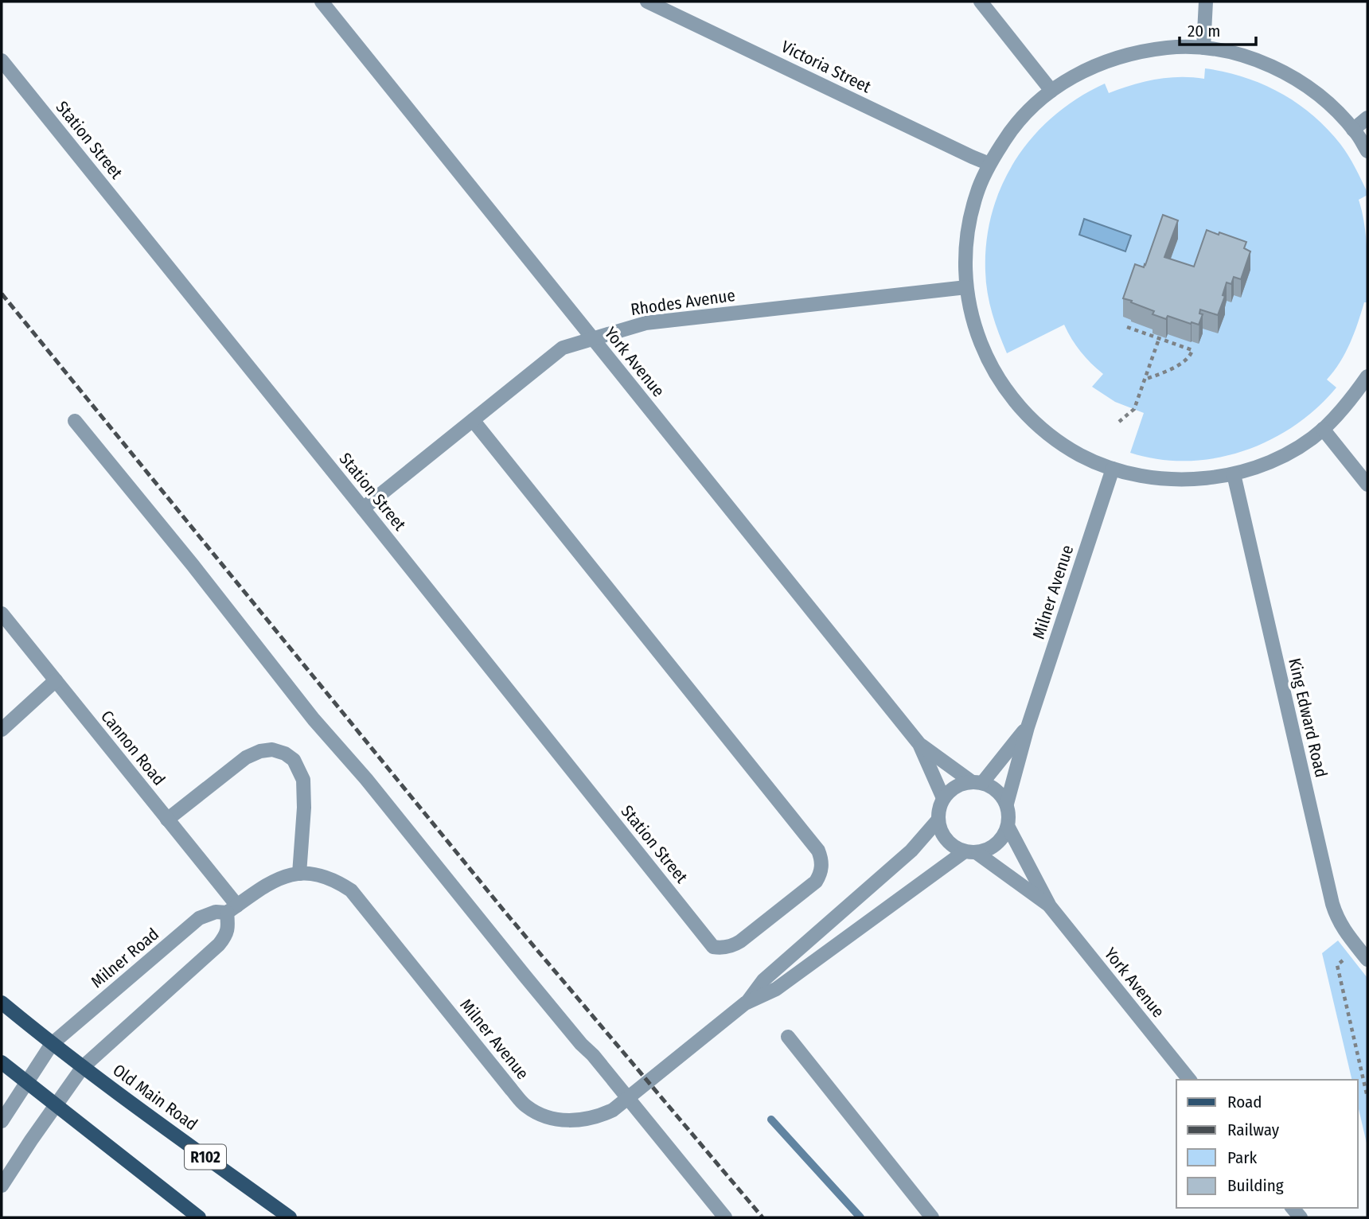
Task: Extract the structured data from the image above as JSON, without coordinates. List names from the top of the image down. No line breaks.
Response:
{"streets":{"main road":["Old Main Road","R102"],"street":["Victoria Street","Station Street","Rhodes Avenue","York Avenue","Milner Avenue","King Edward Road","Cannon Road","Milner Road"]},"crossings":[["Station Street","Rhodes Avenue"],["Rhodes Avenue","York Avenue"],["York Avenue","Milner Avenue"],["Milner Avenue","Cannon Road"],["Milner Avenue","Milner Road"],["Cannon Road","Milner Road"],["Milner Road","Old Main Road"]],"legend":["Road","Railway","Park","Building"],"scale_bar":"20 m"}
